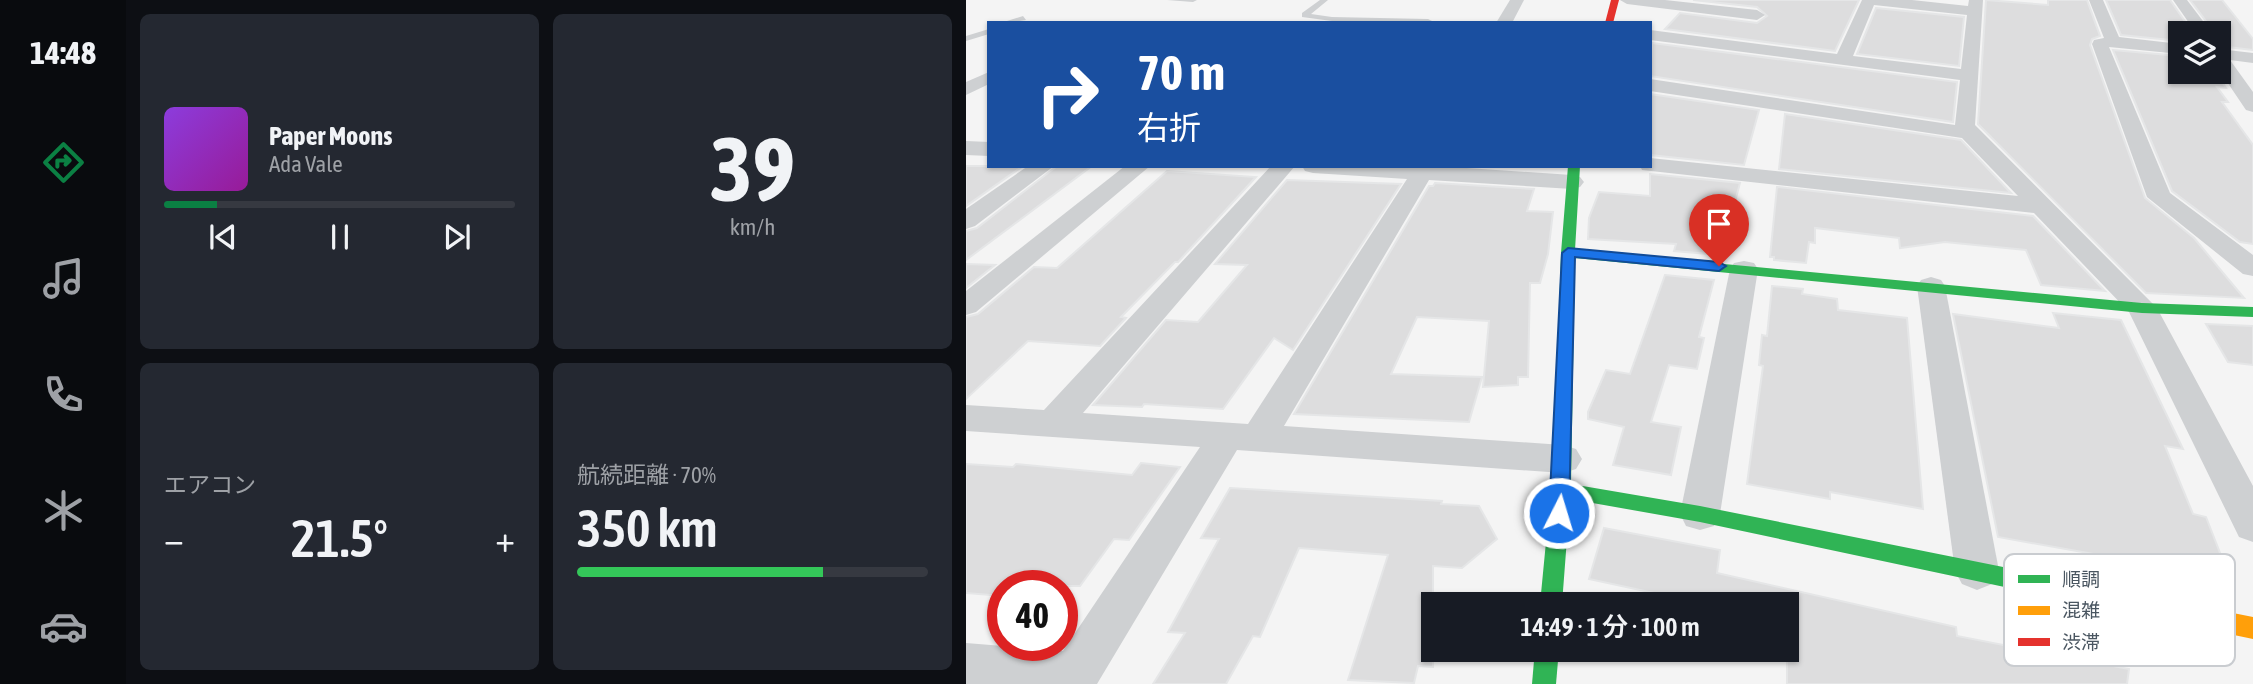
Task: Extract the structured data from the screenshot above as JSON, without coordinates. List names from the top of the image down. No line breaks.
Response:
{"legend":["順調","混雑","渋滞"],"page":{"tabs":"14:48","tile":[["39","km/h"],"エアコン",["航続距離 · 70%","350 km"]],"turn":["70 m","右折"],"song":["Paper Moons","Ada Vale"],"heat":["−","21.5°","+"],"limit":"40","trip":"14:49 · 1 分 · 100 m"}}
